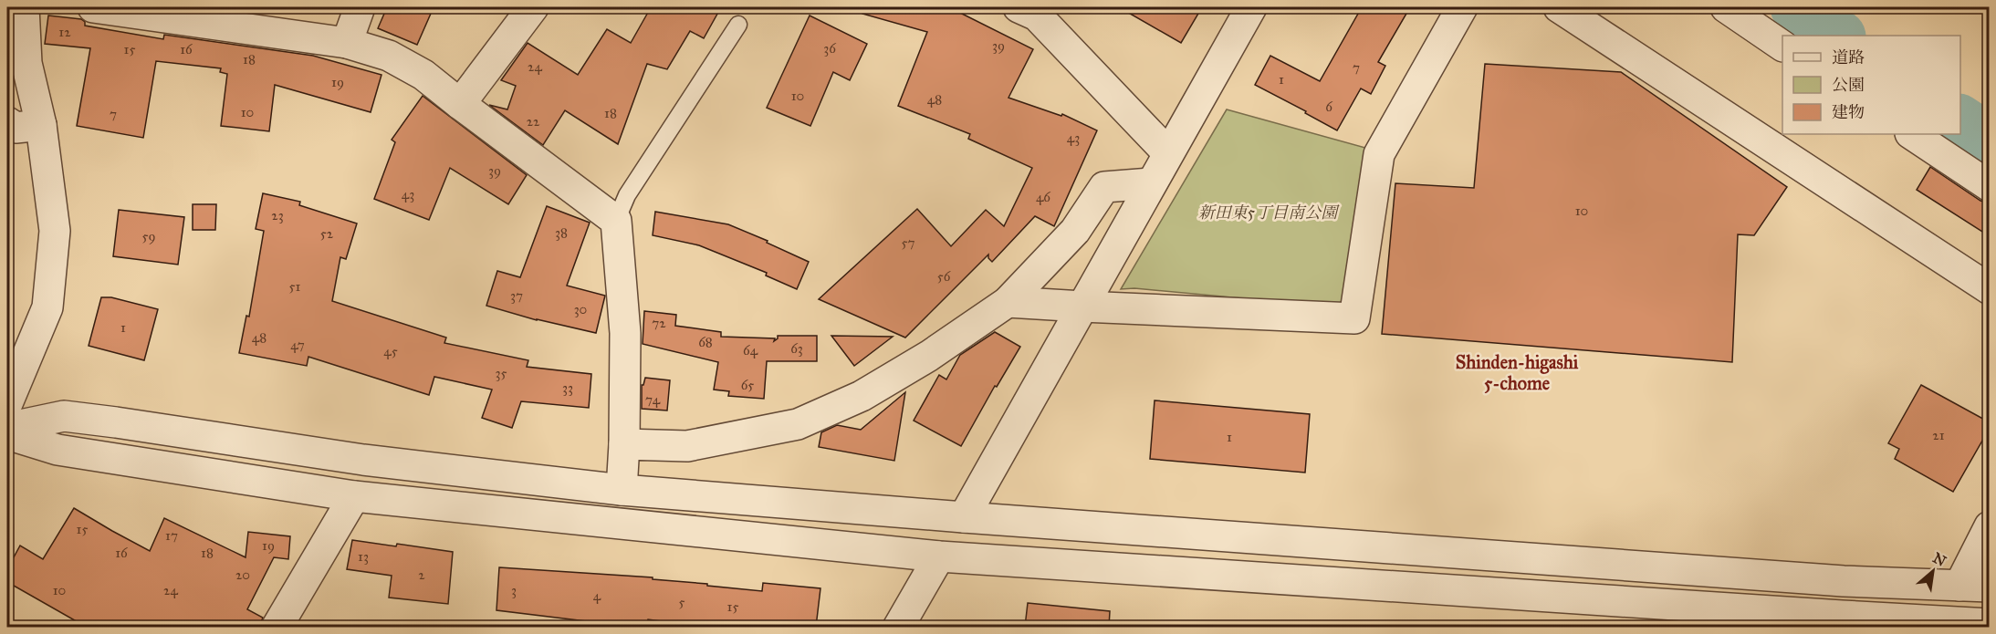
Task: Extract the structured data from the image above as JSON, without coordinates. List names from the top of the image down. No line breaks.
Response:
{"districts":["Shinden-higashi 5-chome"],"parks":["新田東5丁目南公園"],"house_numbers":["12","39","36","15","16","18","24","7","1","19","10","48","6","10","18","7","22","43","39","43","46","10","23","38","52","59","57","56","51","37","30","72","1","48","68","47","63","64","45","35","65","33","74","21","1","15","17","19","16","18","13","20","2","10","24","3","4","5","15"],"legend":["道路","公園","建物"],"north":"top right"}
